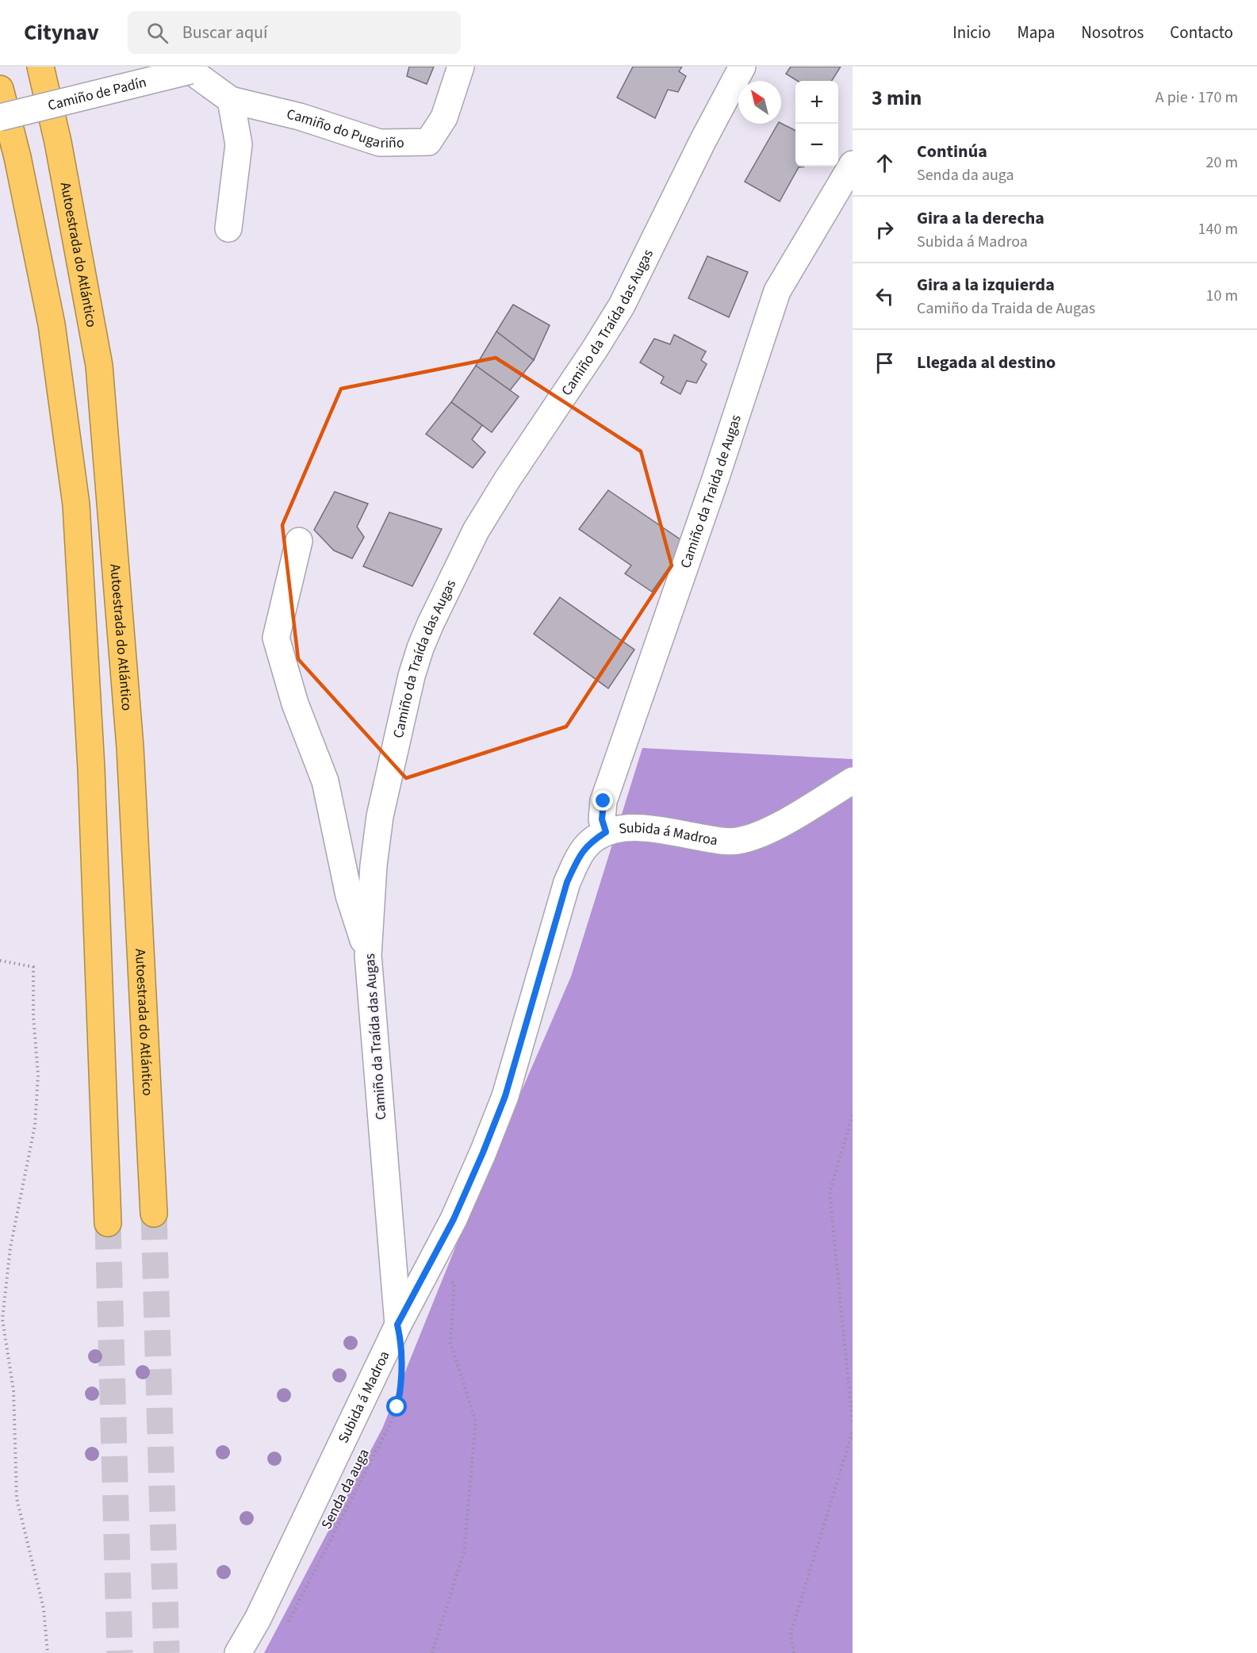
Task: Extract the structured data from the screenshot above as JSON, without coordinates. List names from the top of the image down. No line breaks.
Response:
{"streets":{"highway":["Autoestrada do Atlántico"],"street":["Camiño de Padín","Camiño do Pugariño","Camiño da Traída das Augas","Camiño da Traida de Augas","Subida á Madroa"],"path":["Senda da auga"]},"crossings":[["Camiño de Padín","Camiño do Pugariño"],["Camiño da Traída das Augas","Subida á Madroa"],["Camiño da Traida de Augas","Subida á Madroa"]],"north":"top left","page":{"header":"Citynav","search":"Buscar aquí","nav":["Inicio","Mapa","Nosotros","Contacto"],"heading":["3 min","A pie · 170 m"],"map_buttons":["+","−"],"list":[["Continúa","Senda da auga","20 m"],["Gira a la derecha","Subida á Madroa","140 m"],["Gira a la izquierda","Camiño da Traida de Augas","10 m"],"Llegada al destino"]}}
